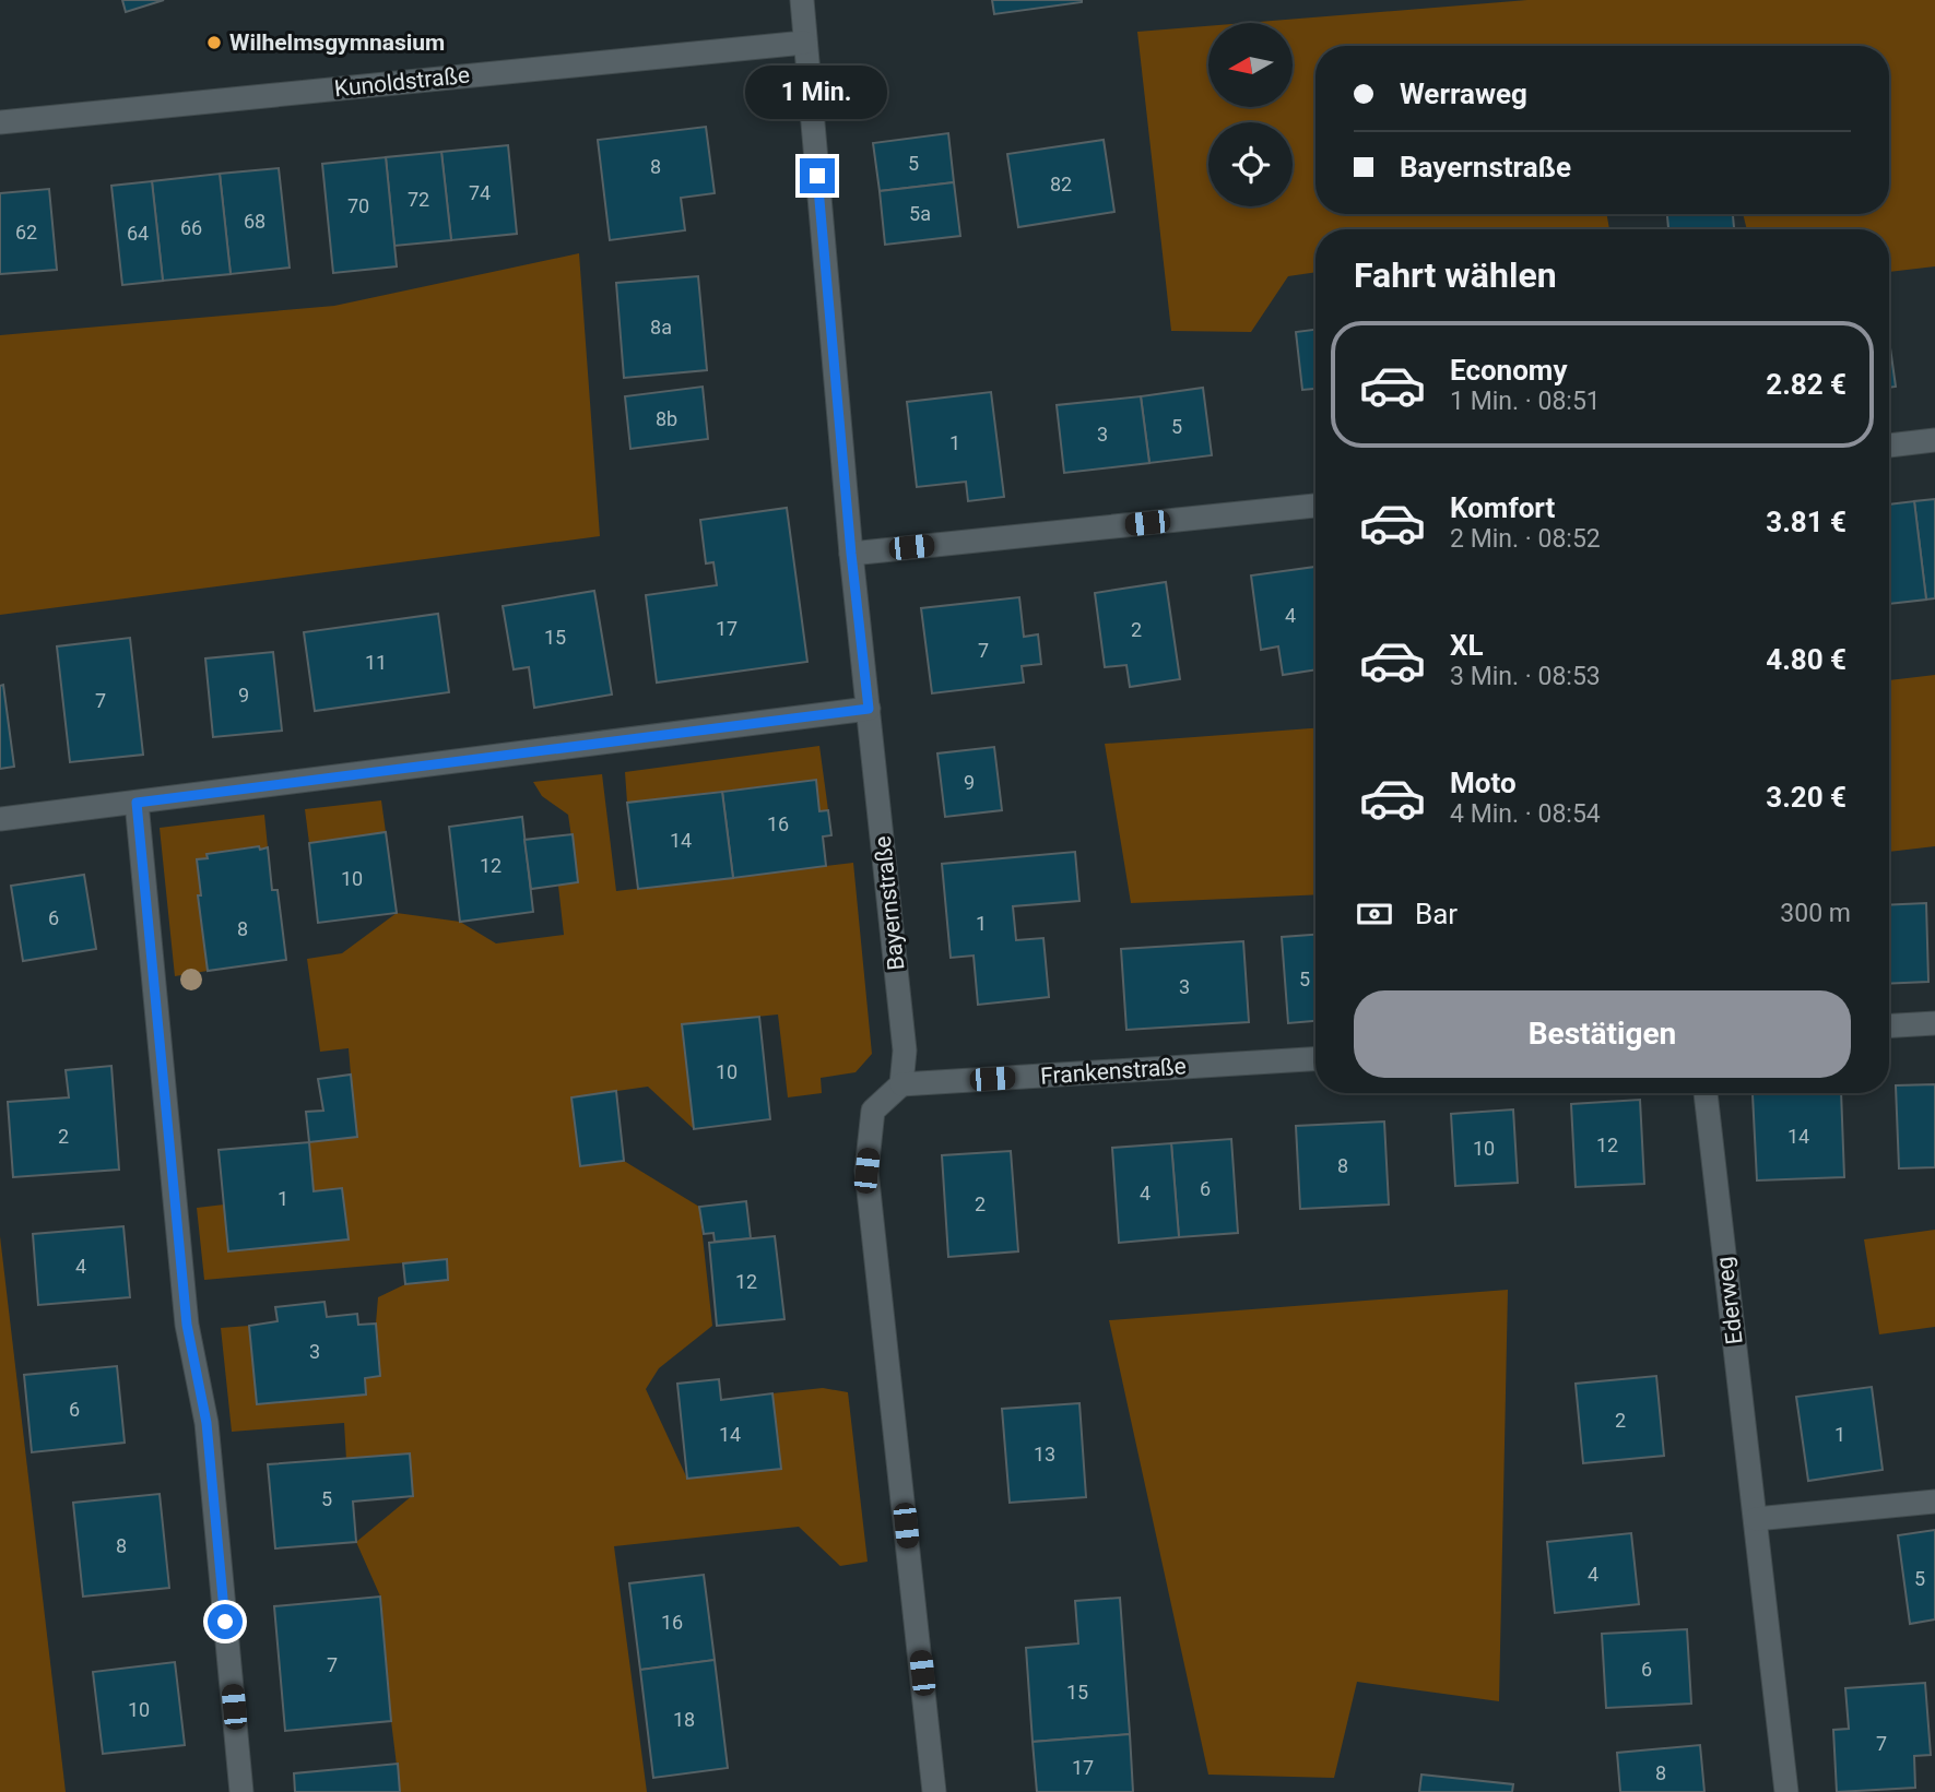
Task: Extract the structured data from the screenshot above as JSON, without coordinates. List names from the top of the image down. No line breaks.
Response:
{"streets":{"street":["Kunoldstraße","Bayernstraße","Frankenstraße","Ederweg"]},"crossings":[["Kunoldstraße","Bayernstraße"],["Bayernstraße","Frankenstraße"]],"places":["Wilhelmsgymnasium"],"house_numbers":["5","8","82","74","72","70","5a","68","66","62","64","8a","8b","5","3","1","4","17","2","15","7","11","9","7","9","16","14","12","10","6","1","8","5","3","10","2","14","12","10","8","6","4","1","2","4","12","3","6","2","14","1","13","5","8","4","5","16","7","6","15","10","18","7","17","8"],"north":"left","page":{"banner":["Werraweg","Bayernstraße"],"bubble":"1 Min.","heading":"Fahrt wählen","list":[{"name":"Economy","note":"1 Min. · 08:51","value":"2.82 €"},{"name":"Komfort","note":"2 Min. · 08:52","value":"3.81 €"},{"name":"XL","note":"3 Min. · 08:53","value":"4.80 €"},{"name":"Moto","note":"4 Min. · 08:54","value":"3.20 €"}],"pay":["Bar","300 m"],"buttons":"Bestätigen"}}
